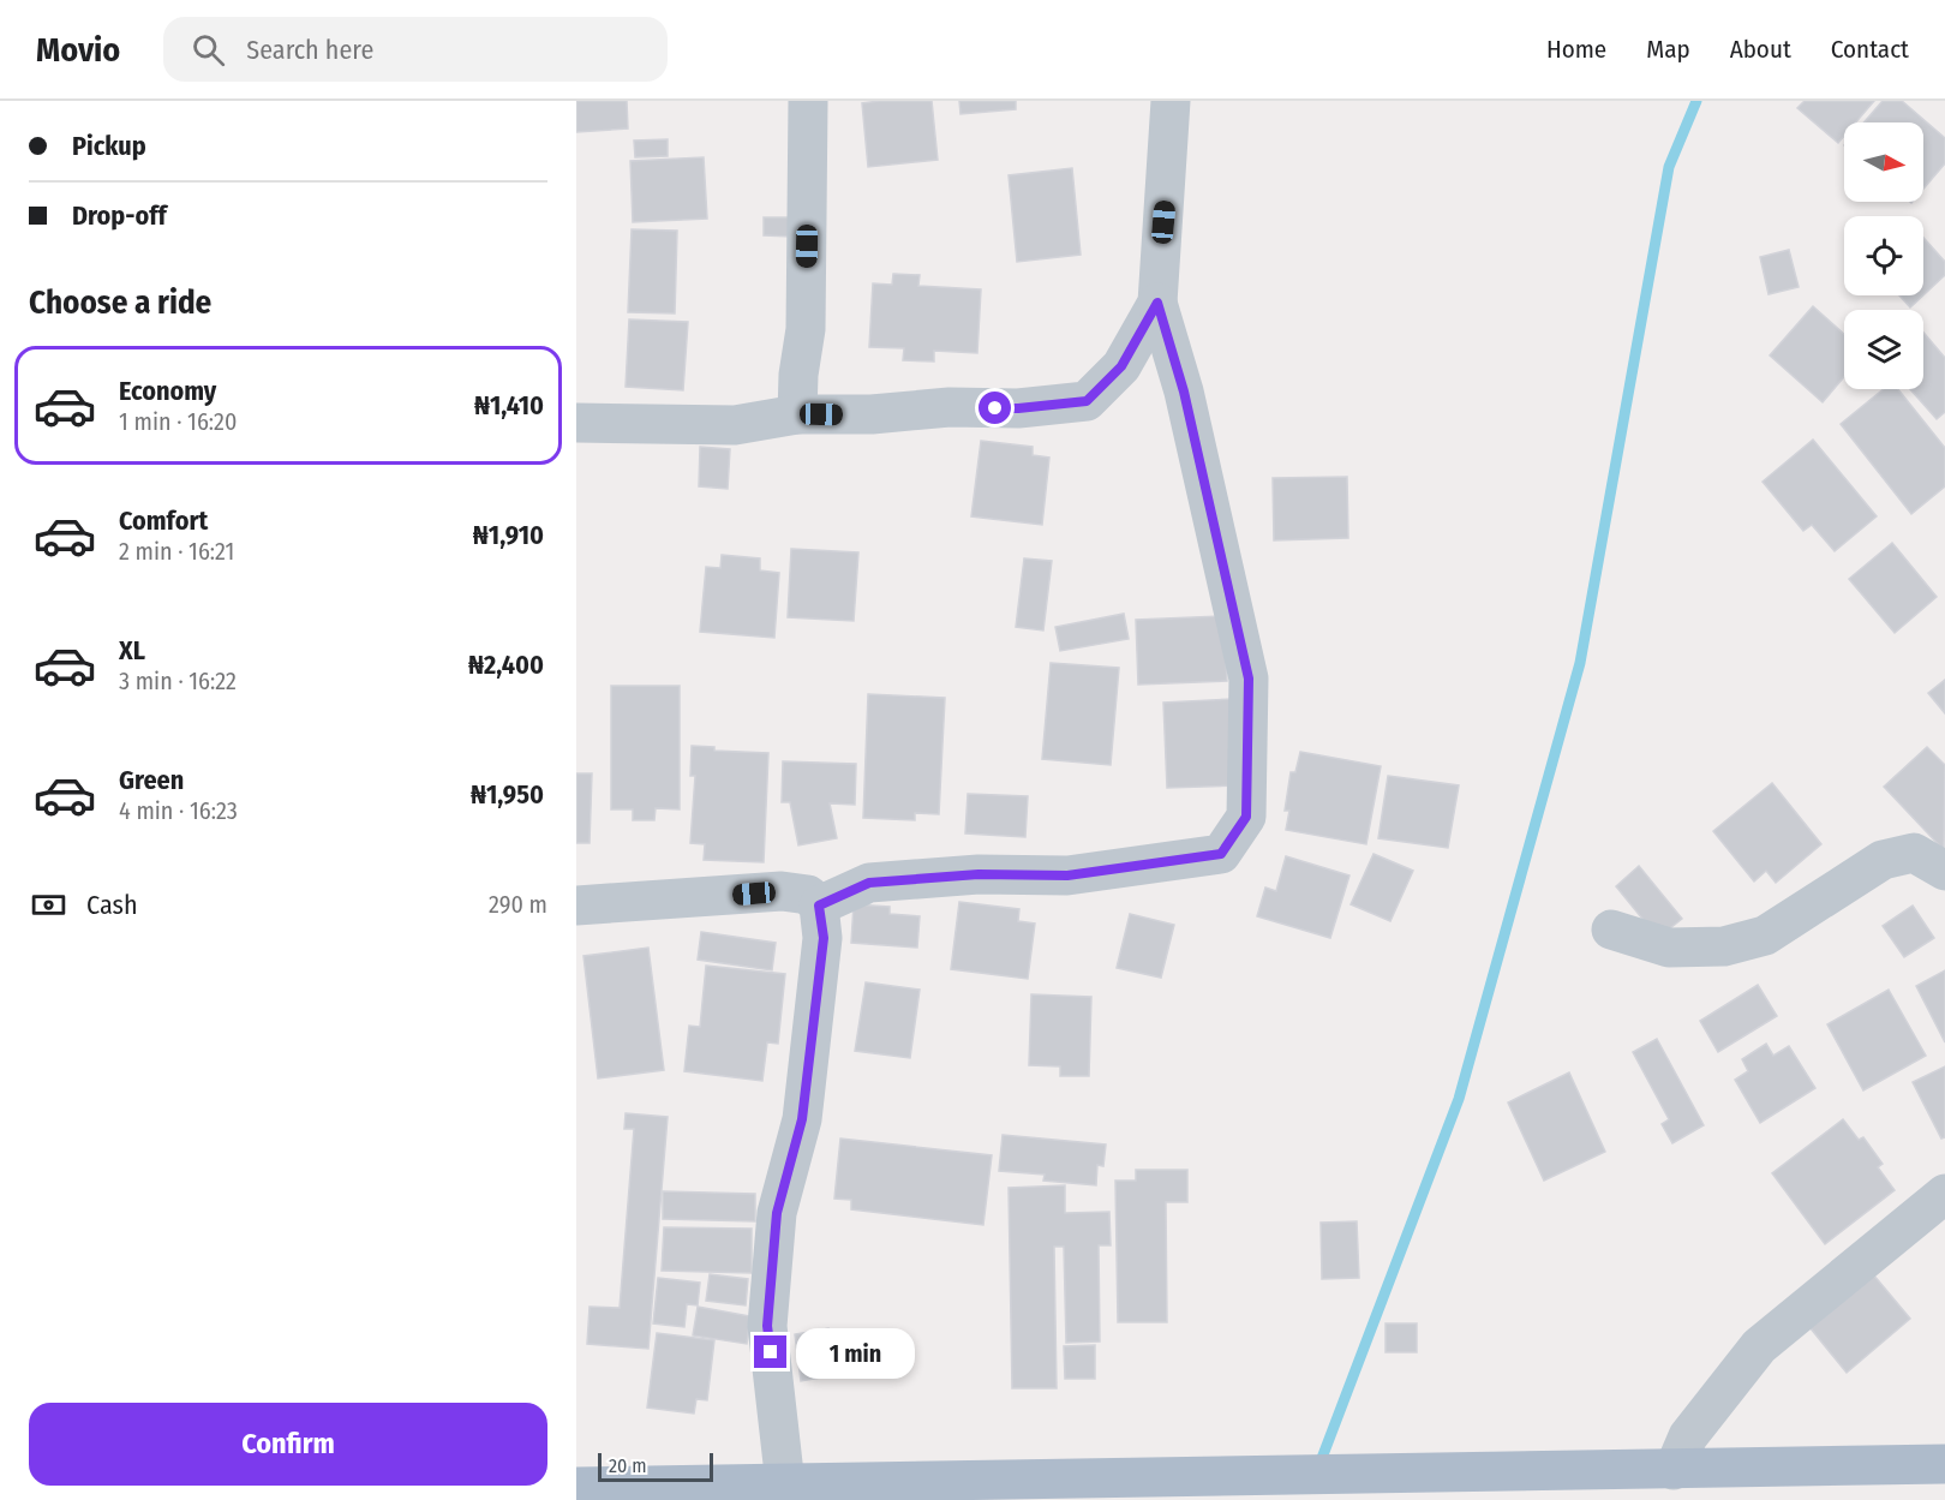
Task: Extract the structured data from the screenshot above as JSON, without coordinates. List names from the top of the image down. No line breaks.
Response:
{"scale_bar":"20 m","north":"right","page":{"header":"Movio","search":"Search here","nav":["Home","Map","About","Contact"],"banner":["Pickup","Drop-off"],"heading":"Choose a ride","list":[{"name":"Economy","note":"1 min · 16:20","value":"₦1,410"},{"name":"Comfort","note":"2 min · 16:21","value":"₦1,910"},{"name":"XL","note":"3 min · 16:22","value":"₦2,400"},{"name":"Green","note":"4 min · 16:23","value":"₦1,950"}],"pay":["Cash","290 m"],"bubble":"1 min","buttons":"Confirm","scale":"20 m"}}
